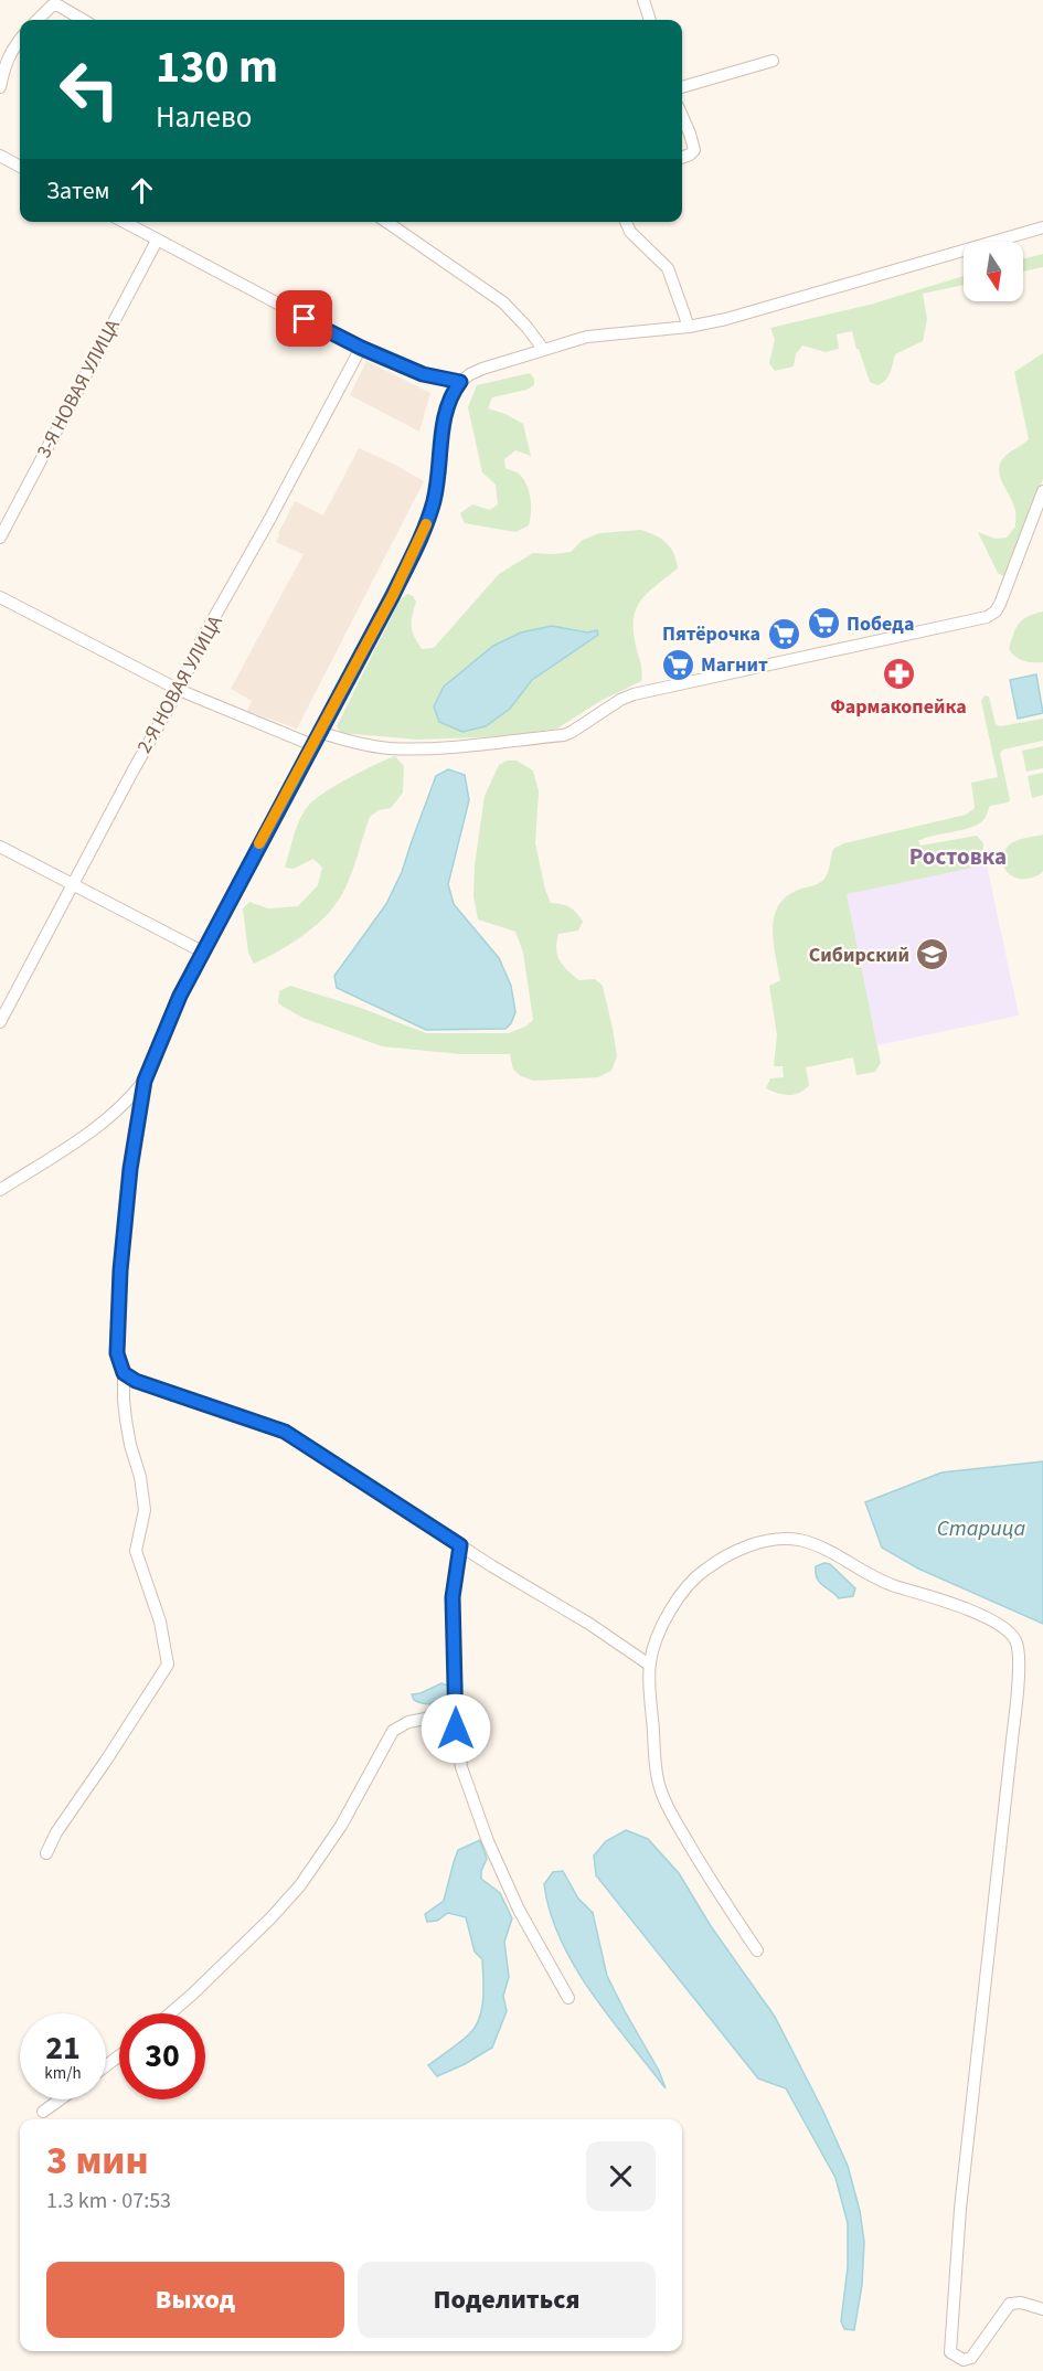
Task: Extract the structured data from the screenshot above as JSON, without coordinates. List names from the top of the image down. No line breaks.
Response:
{"streets":{"street":["3-Я НОВАЯ УЛИЦА","2-Я НОВАЯ УЛИЦА"]},"districts":["Ростовка"],"water":["Старица"],"places":{"supermarket":["Победа","Пятёрочка","Магнит"],"pharmacy":["Фармакопейка"],"school or university":["Сибирский"]},"north":"bottom","page":{"turn":["130 m","Налево"],"then":"Затем","speed":"21 km/h","limit":"30","heading":["3 мин","1.3 km · 07:53"],"buttons":["Выход","Поделиться"]}}
